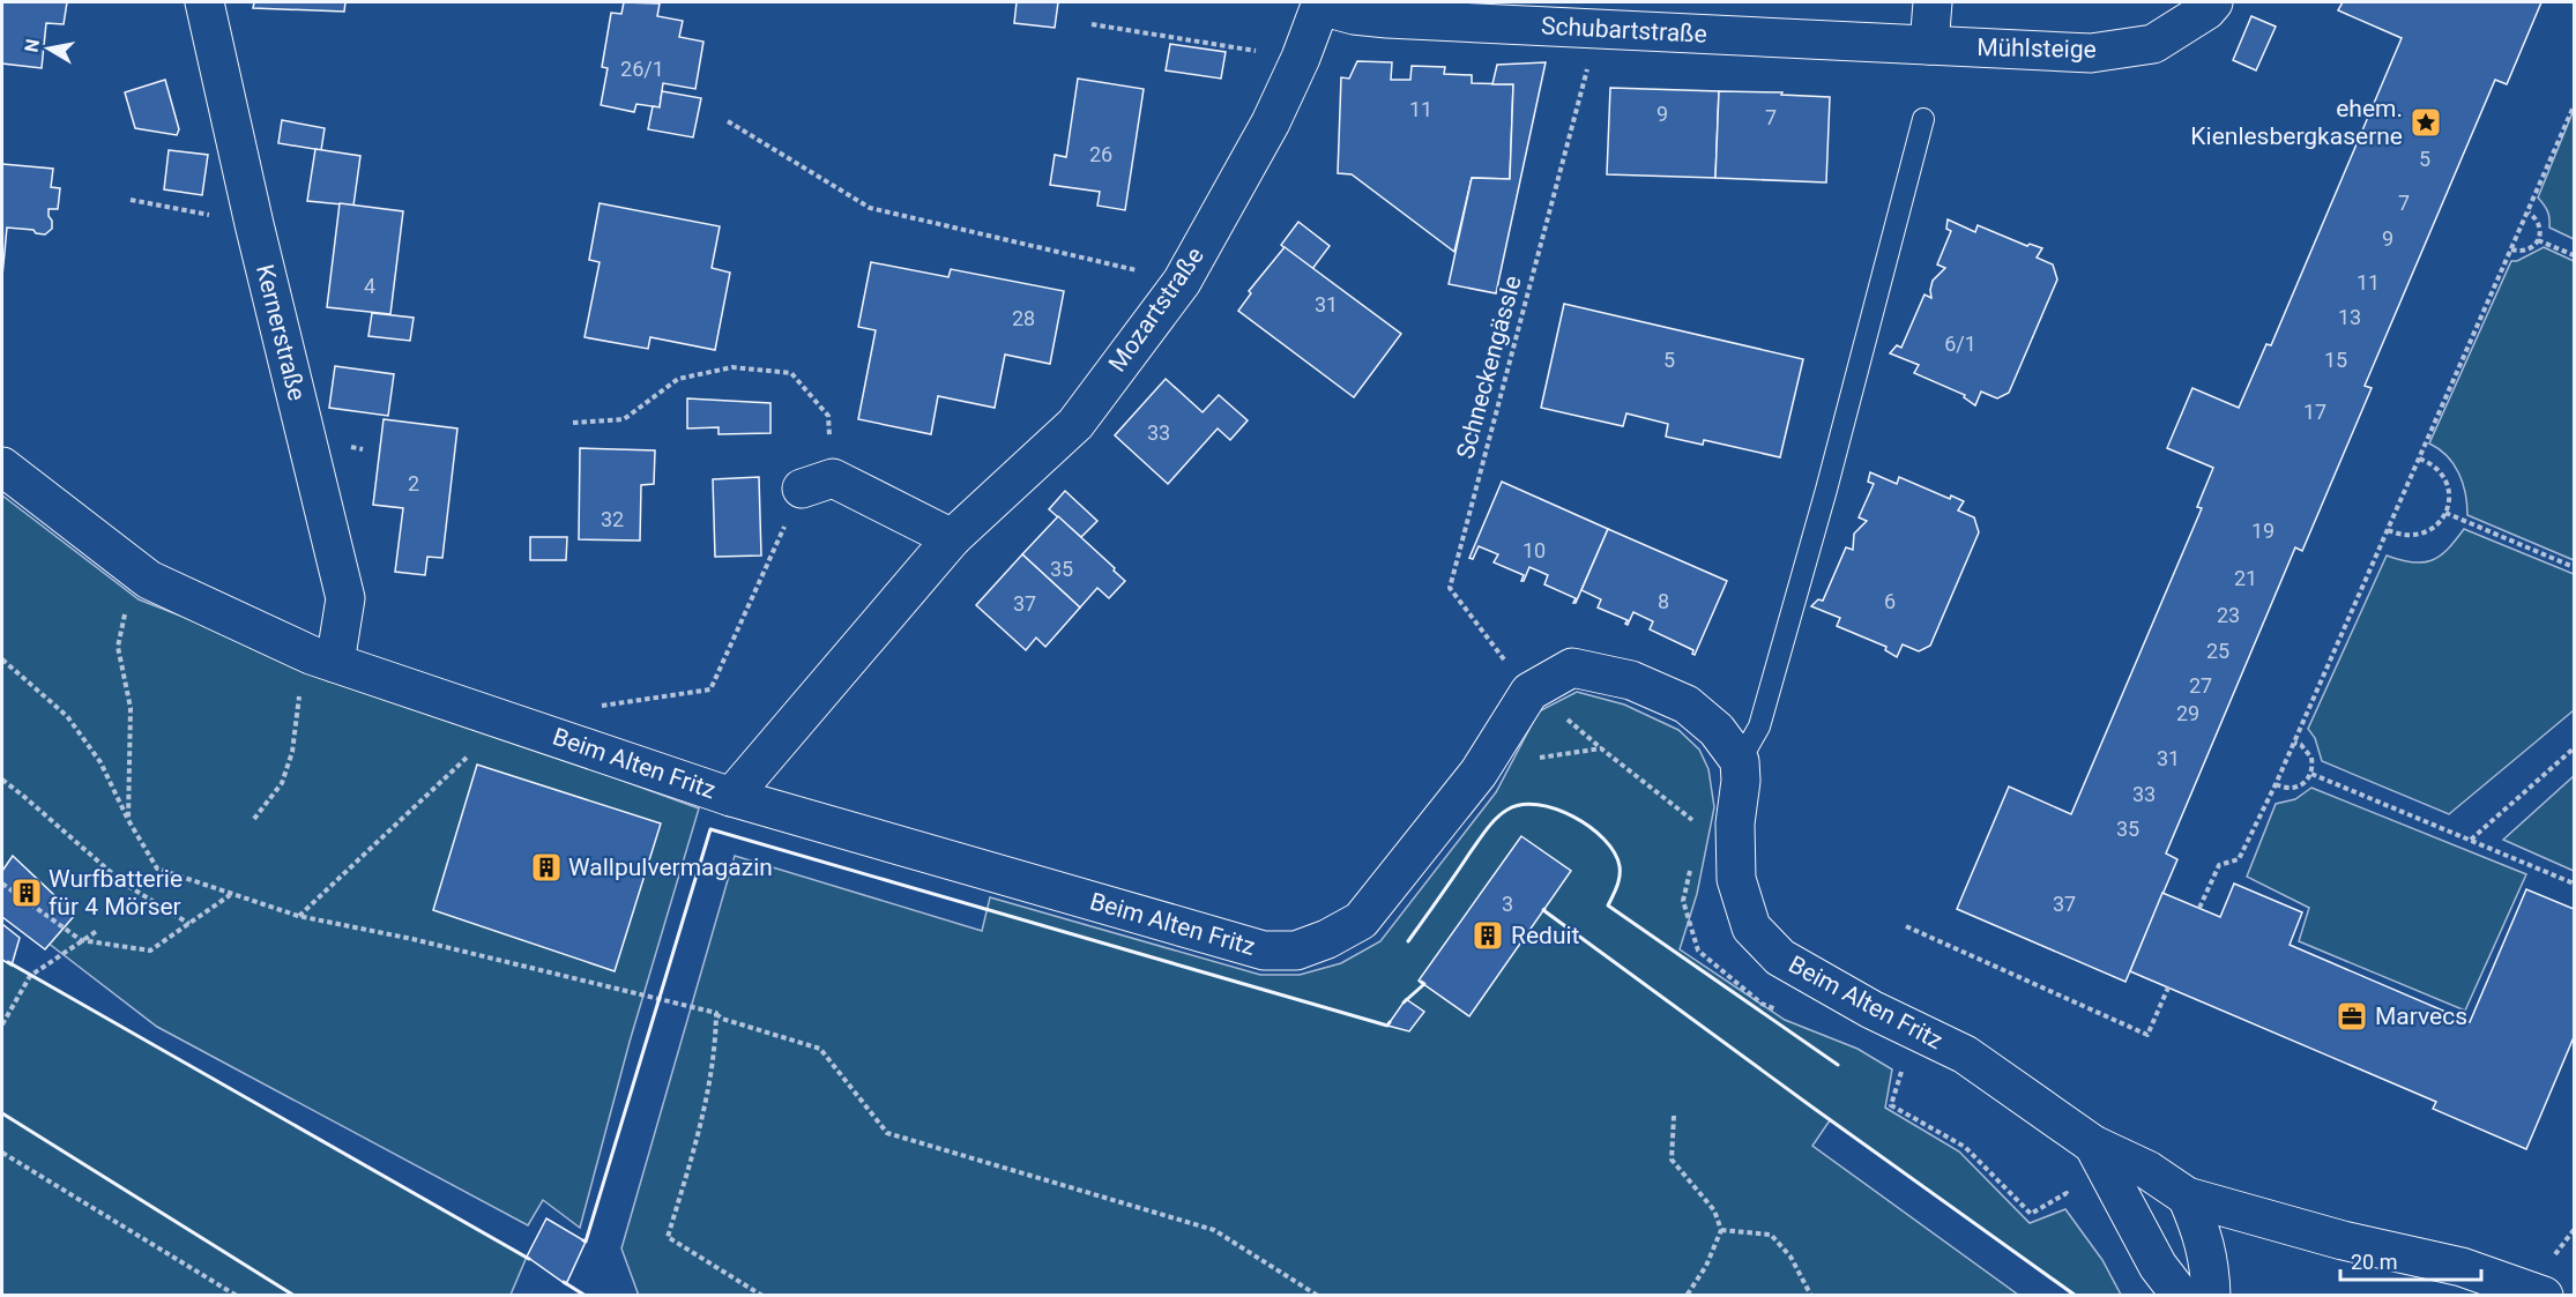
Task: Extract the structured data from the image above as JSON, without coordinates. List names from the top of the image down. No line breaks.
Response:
{"streets":{"street":["Schubartstraße","Mühlsteige","Mozartstraße","Kernerstraße","Beim Alten Fritz"],"path":["Schneckengässle"]},"crossings":[["Schubartstraße","Mühlsteige"],["Schubartstraße","Mozartstraße"],["Schubartstraße","Schneckengässle"],["Mozartstraße","Beim Alten Fritz"],["Kernerstraße","Beim Alten Fritz"],["Schneckengässle","Beim Alten Fritz"]],"places":{"place":["ehem. Kienlesbergkaserne"],"building":["Wallpulvermagazin","Wurfbatterie für 4 Mörser","Reduit"],"office":["Marvecs"]},"house_numbers":["26/1","11","9","7","26","5","7","9","11","4","31","13","28","6/1","5","15","17","33","2","32","19","10","35","21","8","6","37","23","25","27","29","31","33","35","3","37"],"scale_bar":"20 m","north":"left"}
